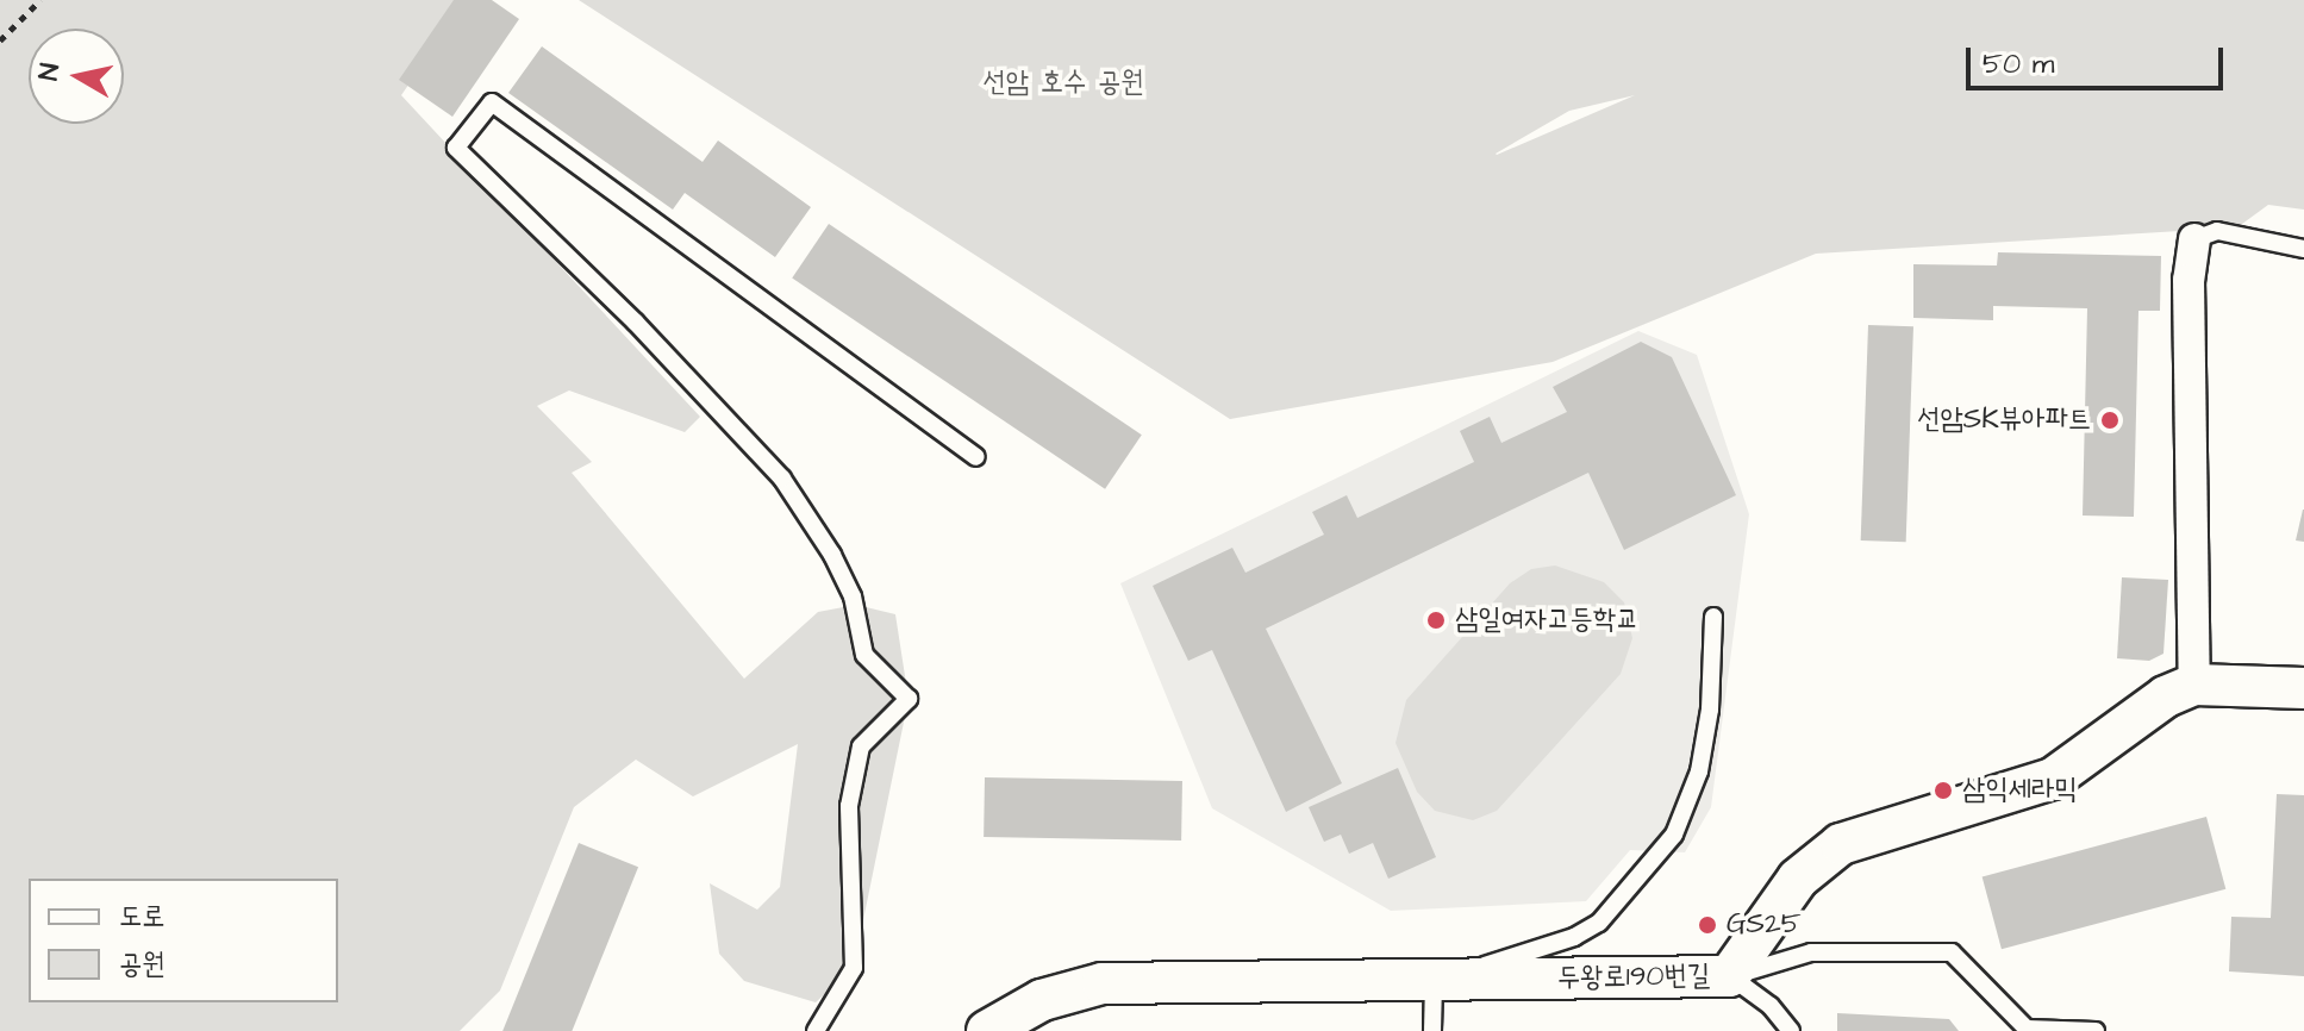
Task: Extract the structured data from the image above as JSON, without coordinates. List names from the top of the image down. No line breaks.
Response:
{"streets":{"street":["두왕로190번길"]},"parks":["선암 호수 공원"],"places":["선암SK뷰아파트","삼일여자고등학교","삼익세라믹","GS25"],"legend":["도로","공원"],"scale_bar":"50 m","north":"left"}
